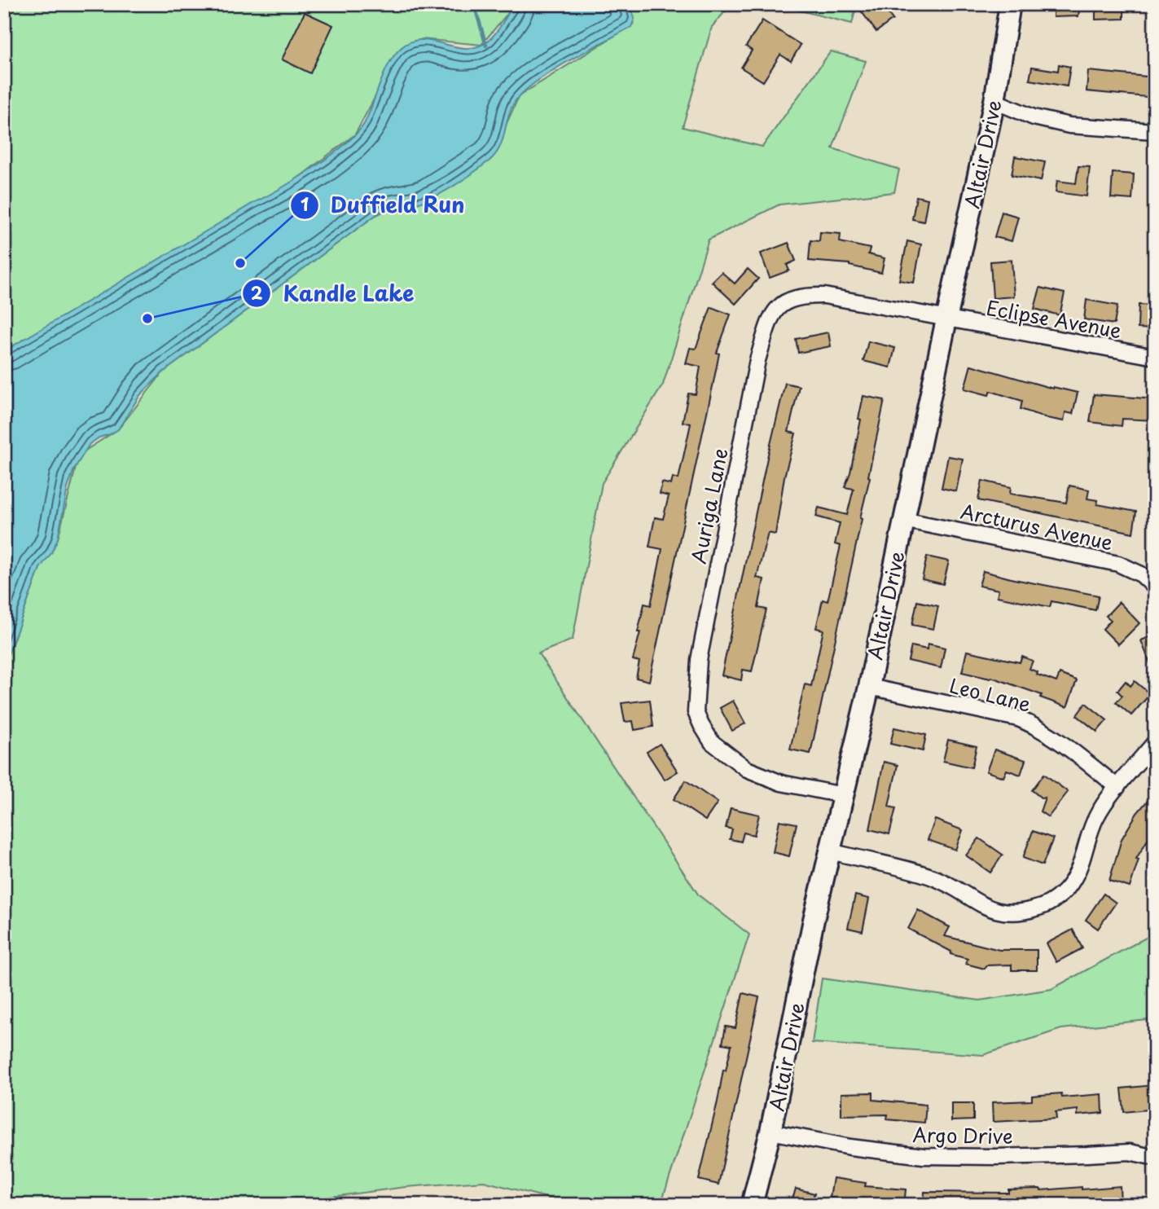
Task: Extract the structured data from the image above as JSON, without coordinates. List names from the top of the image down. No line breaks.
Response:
{"streets":{"street":["Altair Drive","Eclipse Avenue","Auriga Lane","Arcturus Avenue","Leo Lane","Argo Drive"]},"crossings":[["Altair Drive","Eclipse Avenue"],["Altair Drive","Auriga Lane"],["Altair Drive","Arcturus Avenue"],["Altair Drive","Leo Lane"],["Altair Drive","Argo Drive"],["Eclipse Avenue","Auriga Lane"]],"places":["Duffield Run","Kandle Lake"]}
